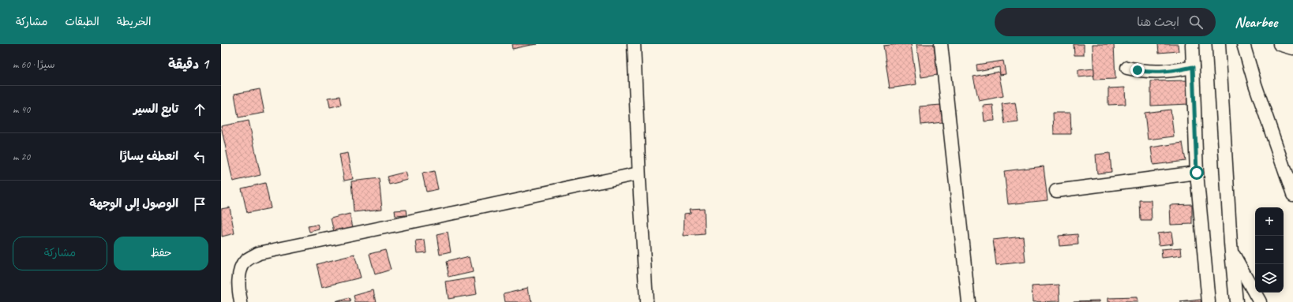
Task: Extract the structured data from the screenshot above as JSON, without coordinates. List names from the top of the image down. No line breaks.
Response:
{"page":{"header":"Nearbee","search":"ابحث هنا","nav":["الخريطة","الطبقات","مشاركة"],"heading":["1 دقيقة","سيرًا · 60 m"],"list":[["تابع السير","40 m"],["انعطف يسارًا","20 m"],"الوصول إلى الوجهة"],"map_buttons":["+","−"],"buttons":["حفظ","مشاركة"]}}
